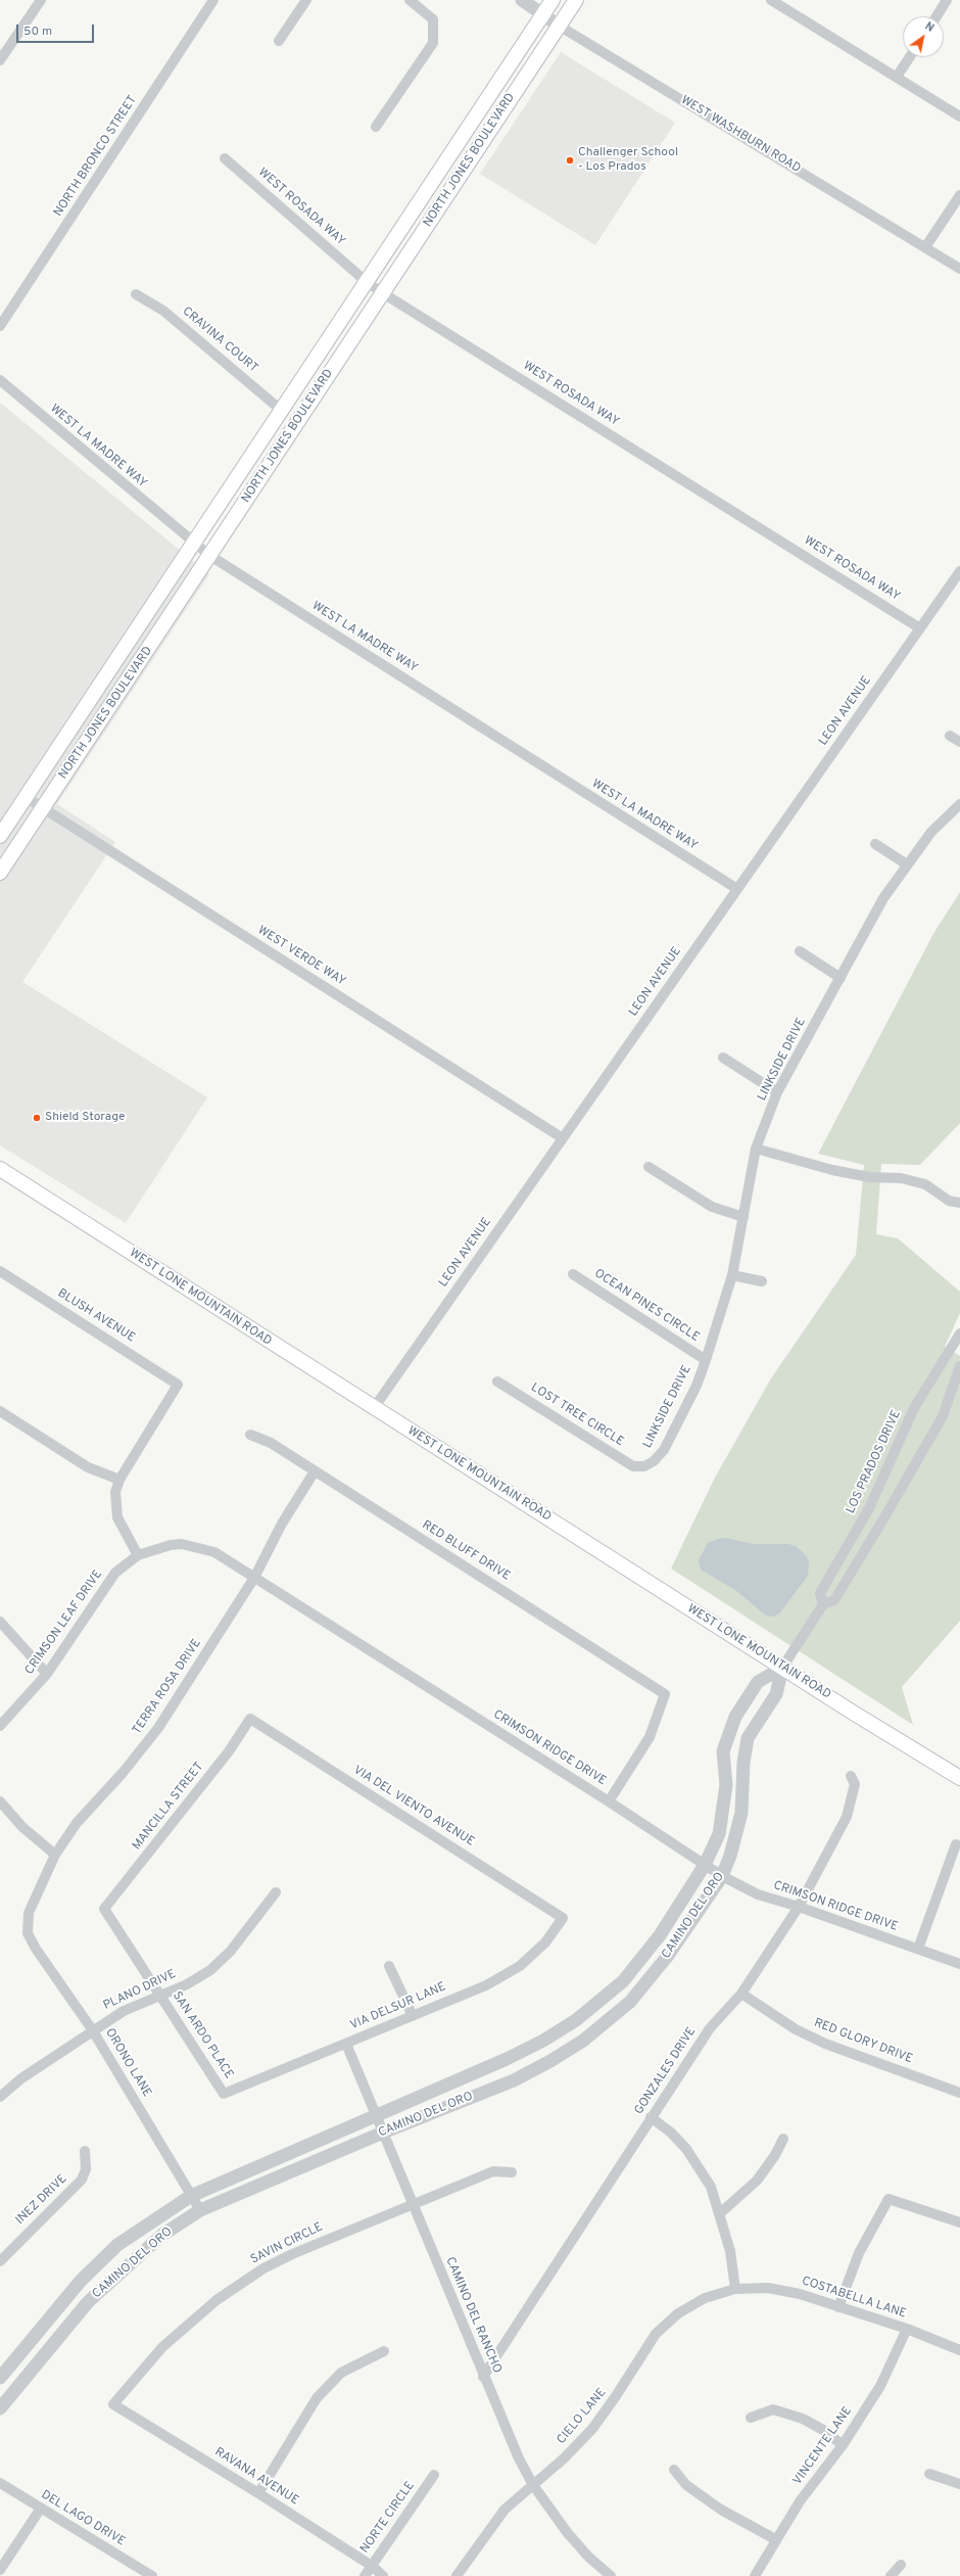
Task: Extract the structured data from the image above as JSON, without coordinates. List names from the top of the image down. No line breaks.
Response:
{"streets":{"main road":["NORTH JONES BOULEVARD","WEST LONE MOUNTAIN ROAD"],"street":["WEST WASHBURN ROAD","NORTH BRONCO STREET","WEST ROSADA WAY","CRAVINA COURT","WEST LA MADRE WAY","LEON AVENUE","WEST VERDE WAY","LINKSIDE DRIVE","OCEAN PINES CIRCLE","BLUSH AVENUE","LOST TREE CIRCLE","LOS PRADOS DRIVE","RED BLUFF DRIVE","CRIMSON LEAF DRIVE","TERRA ROSA DRIVE","CRIMSON RIDGE DRIVE","MANCILLA STREET","VIA DEL VIENTO AVENUE","CAMINO DEL ORO","PLANO DRIVE","VIA DELSUR LANE","SAN ARDO PLACE","RED GLORY DRIVE","ORONO LANE","GONZALES DRIVE","INEZ DRIVE","SAVIN CIRCLE","COSTABELLA LANE","CAMINO DEL RANCHO","CIELO LANE","VINCENTE LANE","RAVANA AVENUE","NORTE CIRCLE","DEL LAGO DRIVE"]},"crossings":[["WEST WASHBURN ROAD","NORTH JONES BOULEVARD"],["NORTH JONES BOULEVARD","WEST ROSADA WAY"],["NORTH JONES BOULEVARD","CRAVINA COURT"],["NORTH JONES BOULEVARD","WEST LA MADRE WAY"],["NORTH JONES BOULEVARD","WEST VERDE WAY"],["WEST ROSADA WAY","LEON AVENUE"],["WEST LA MADRE WAY","LEON AVENUE"],["LEON AVENUE","WEST VERDE WAY"],["LEON AVENUE","WEST LONE MOUNTAIN ROAD"],["LINKSIDE DRIVE","OCEAN PINES CIRCLE"],["LINKSIDE DRIVE","LOST TREE CIRCLE"],["WEST LONE MOUNTAIN ROAD","LOS PRADOS DRIVE"],["WEST LONE MOUNTAIN ROAD","CAMINO DEL ORO"],["LOS PRADOS DRIVE","CAMINO DEL ORO"],["RED BLUFF DRIVE","TERRA ROSA DRIVE"],["RED BLUFF DRIVE","CRIMSON RIDGE DRIVE"],["CRIMSON LEAF DRIVE","CRIMSON RIDGE DRIVE"],["TERRA ROSA DRIVE","CRIMSON RIDGE DRIVE"],["TERRA ROSA DRIVE","ORONO LANE"],["CRIMSON RIDGE DRIVE","CAMINO DEL ORO"],["CRIMSON RIDGE DRIVE","GONZALES DRIVE"],["MANCILLA STREET","VIA DEL VIENTO AVENUE"],["MANCILLA STREET","SAN ARDO PLACE"],["VIA DEL VIENTO AVENUE","VIA DELSUR LANE"],["CAMINO DEL ORO","ORONO LANE"],["CAMINO DEL ORO","CAMINO DEL RANCHO"],["PLANO DRIVE","SAN ARDO PLACE"],["PLANO DRIVE","ORONO LANE"],["VIA DELSUR LANE","SAN ARDO PLACE"],["VIA DELSUR LANE","CAMINO DEL RANCHO"],["RED GLORY DRIVE","GONZALES DRIVE"],["GONZALES DRIVE","CAMINO DEL RANCHO"],["SAVIN CIRCLE","CAMINO DEL RANCHO"],["SAVIN CIRCLE","RAVANA AVENUE"],["COSTABELLA LANE","CIELO LANE"],["COSTABELLA LANE","VINCENTE LANE"],["CAMINO DEL RANCHO","CIELO LANE"],["RAVANA AVENUE","NORTE CIRCLE"]],"places":["Challenger School - Los Prados","Shield Storage"],"scale_bar":"50 m","north":"top right"}
